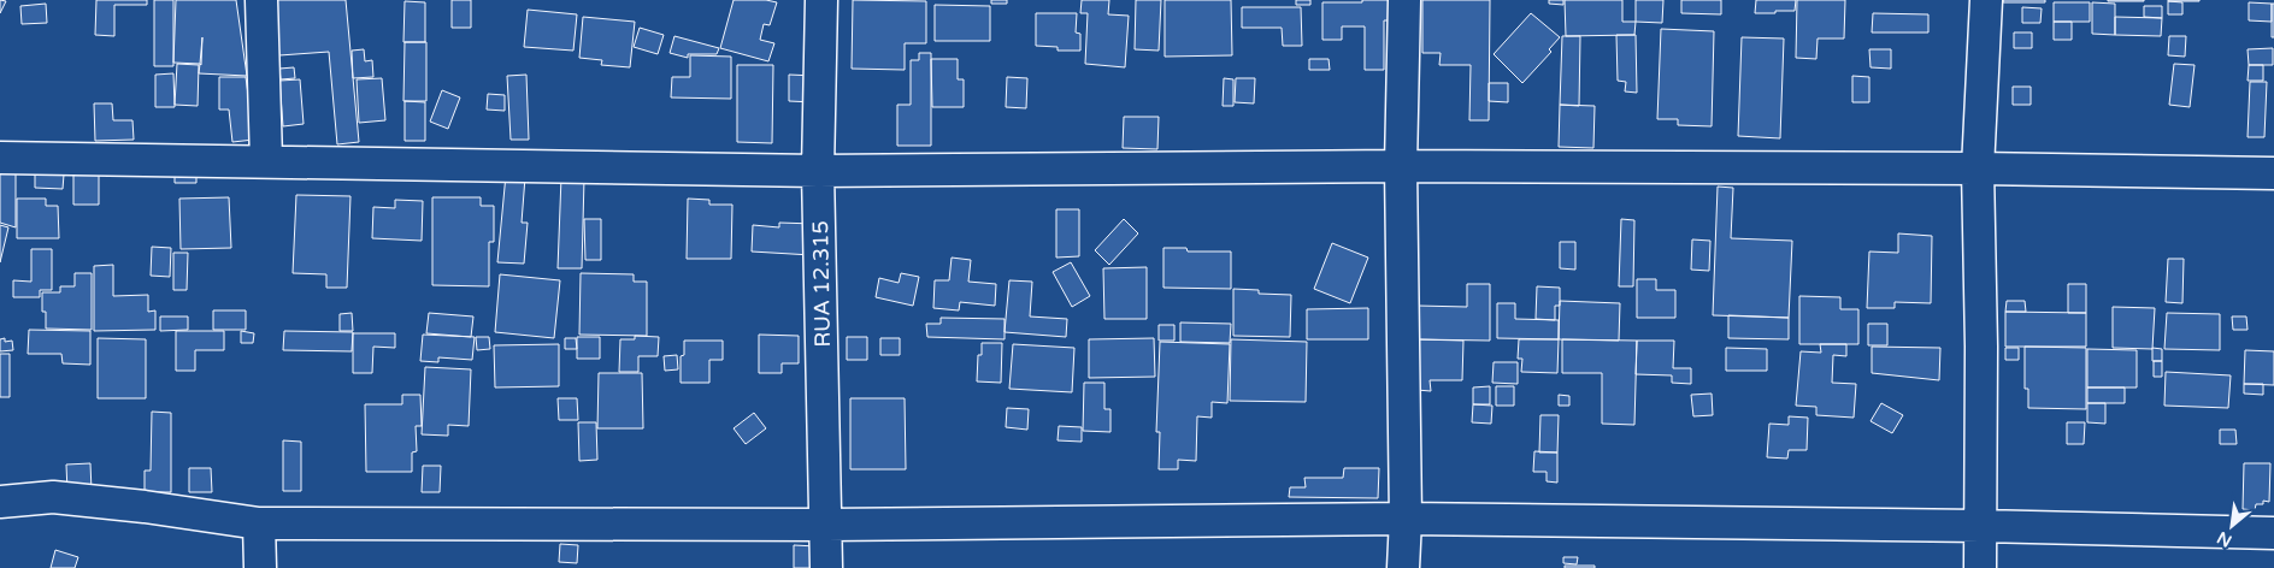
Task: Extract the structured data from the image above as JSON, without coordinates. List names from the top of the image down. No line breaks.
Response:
{"streets":{"street":["RUA 12.315"]},"north":"bottom left"}
